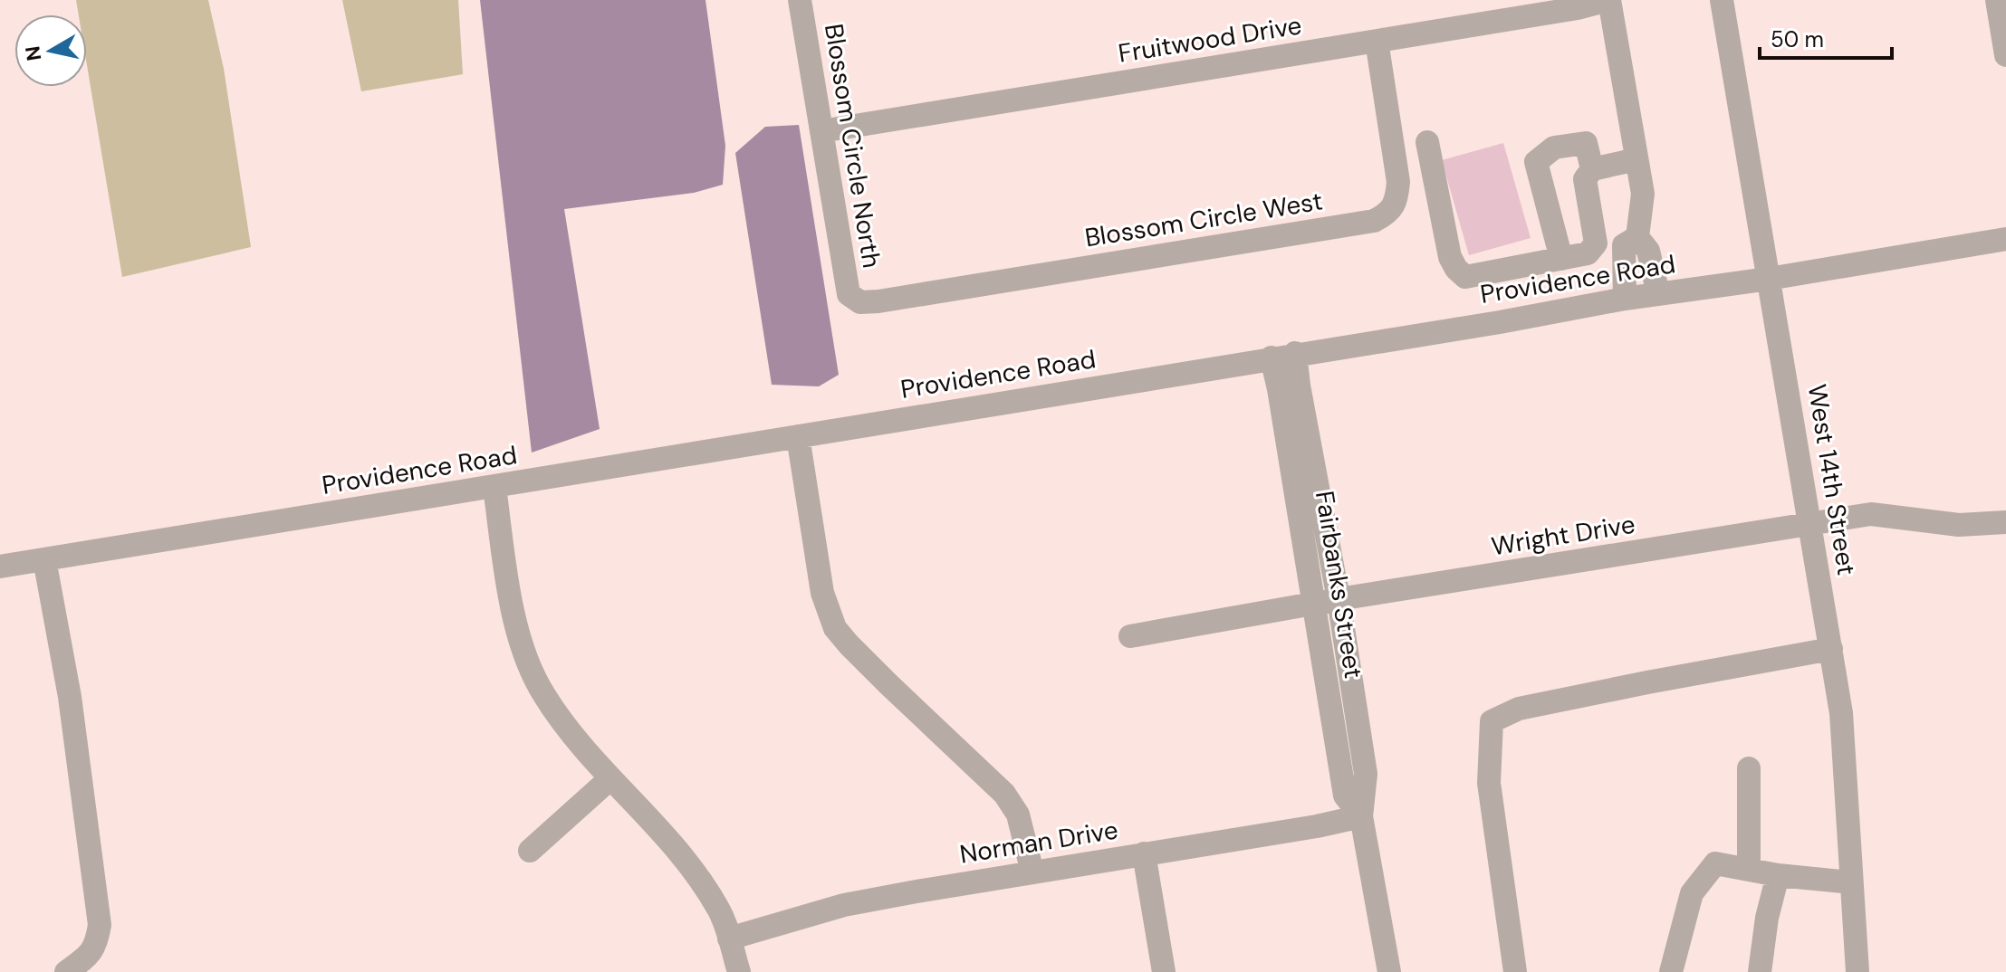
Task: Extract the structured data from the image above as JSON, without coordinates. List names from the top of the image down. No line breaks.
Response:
{"streets":{"street":["Fruitwood Drive","Blossom Circle North","Blossom Circle West","Providence Road","West 14th Street","Wright Drive","Fairbanks Street","Norman Drive"]},"crossings":[["Fruitwood Drive","Blossom Circle North"],["Fruitwood Drive","Blossom Circle West"],["Blossom Circle North","Blossom Circle West"],["Providence Road","West 14th Street"],["Providence Road","Fairbanks Street"],["West 14th Street","Wright Drive"],["Wright Drive","Fairbanks Street"],["Fairbanks Street","Norman Drive"]],"scale_bar":"50 m","north":"left"}
